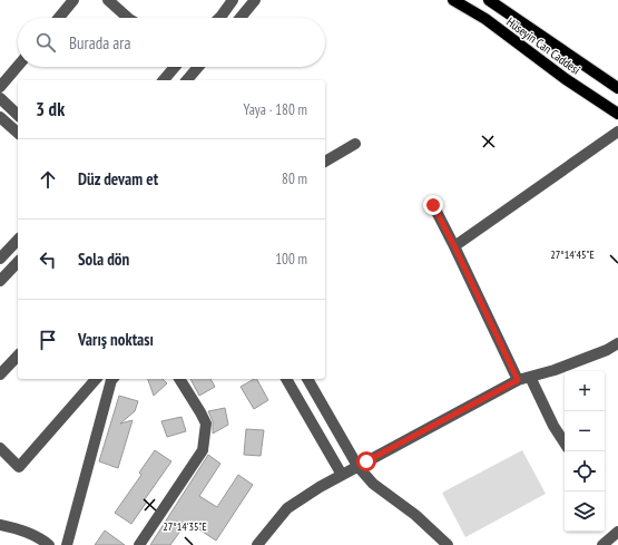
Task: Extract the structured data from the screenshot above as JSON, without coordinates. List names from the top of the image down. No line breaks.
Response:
{"streets":{"main road":["Hüseyin Can Caddesi"]},"page":{"search":"Burada ara","heading":["3 dk","Yaya · 180 m"],"list":[["Düz devam et","80 m"],["Sola dön","100 m"],"Varış noktası"],"map_buttons":["+","−"]},"coordinates":["27°14'45\"E","27°14'35\"E"]}
